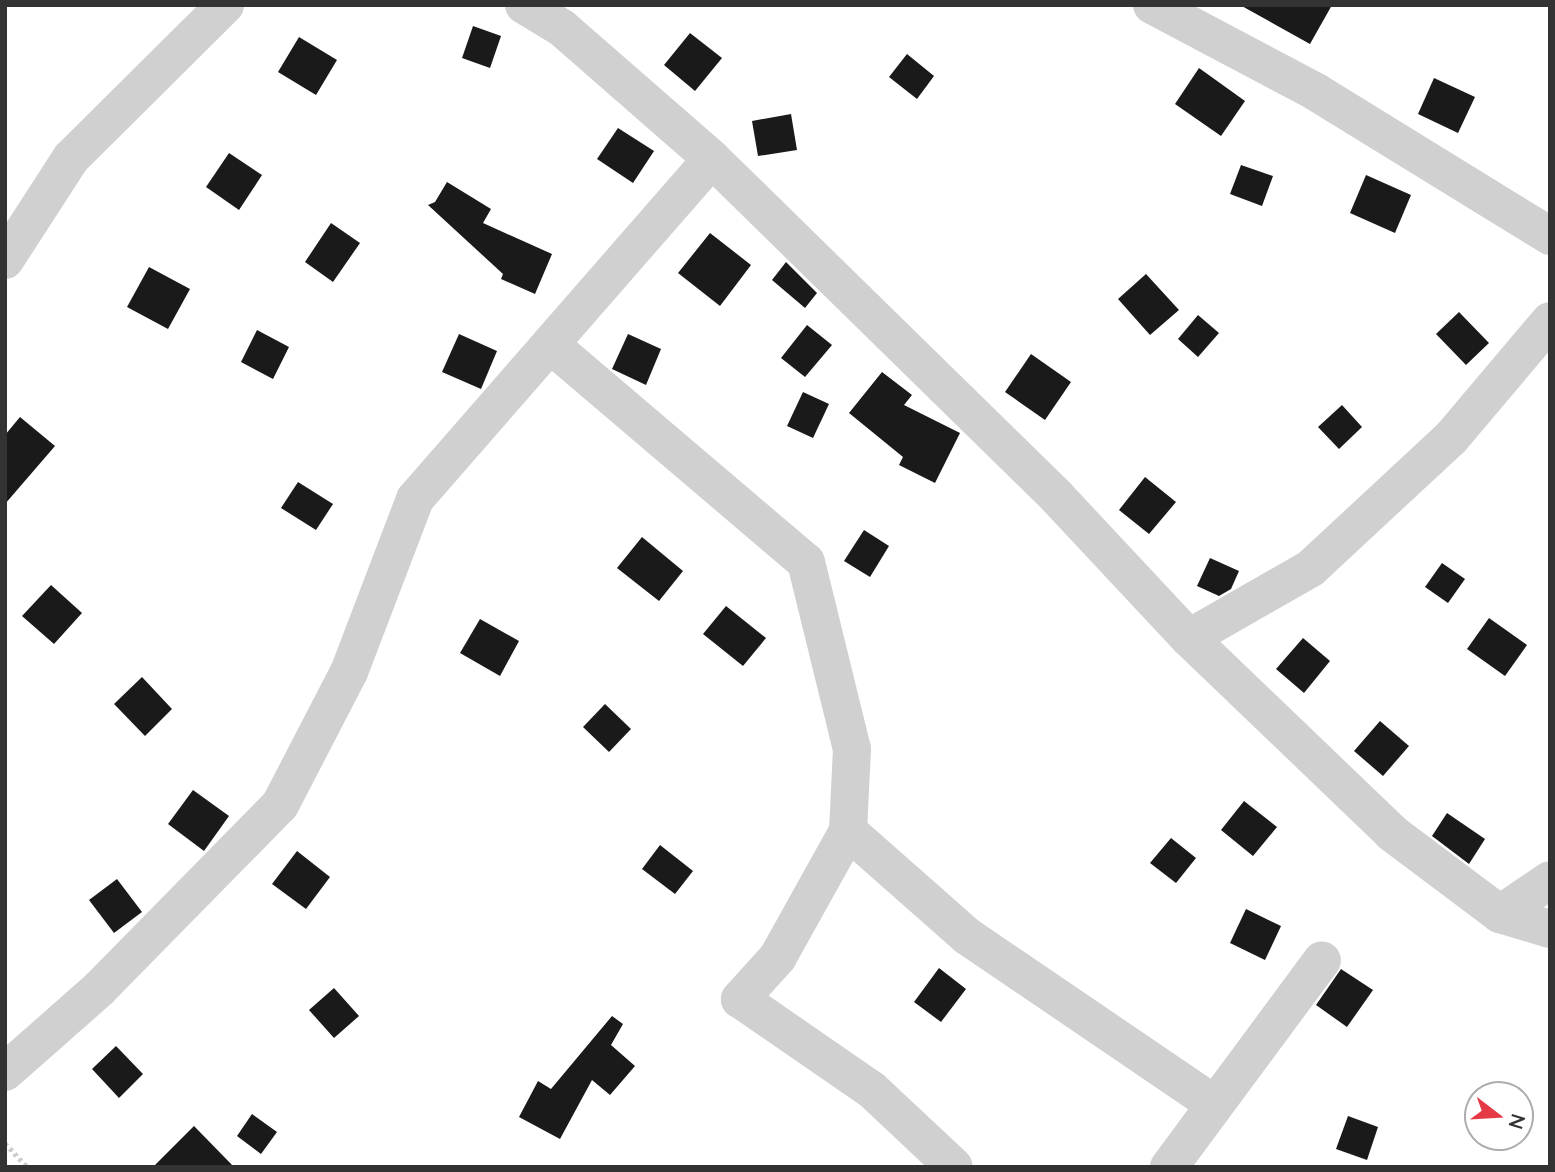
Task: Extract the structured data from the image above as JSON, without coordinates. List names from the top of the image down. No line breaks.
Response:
{"north":"right"}
